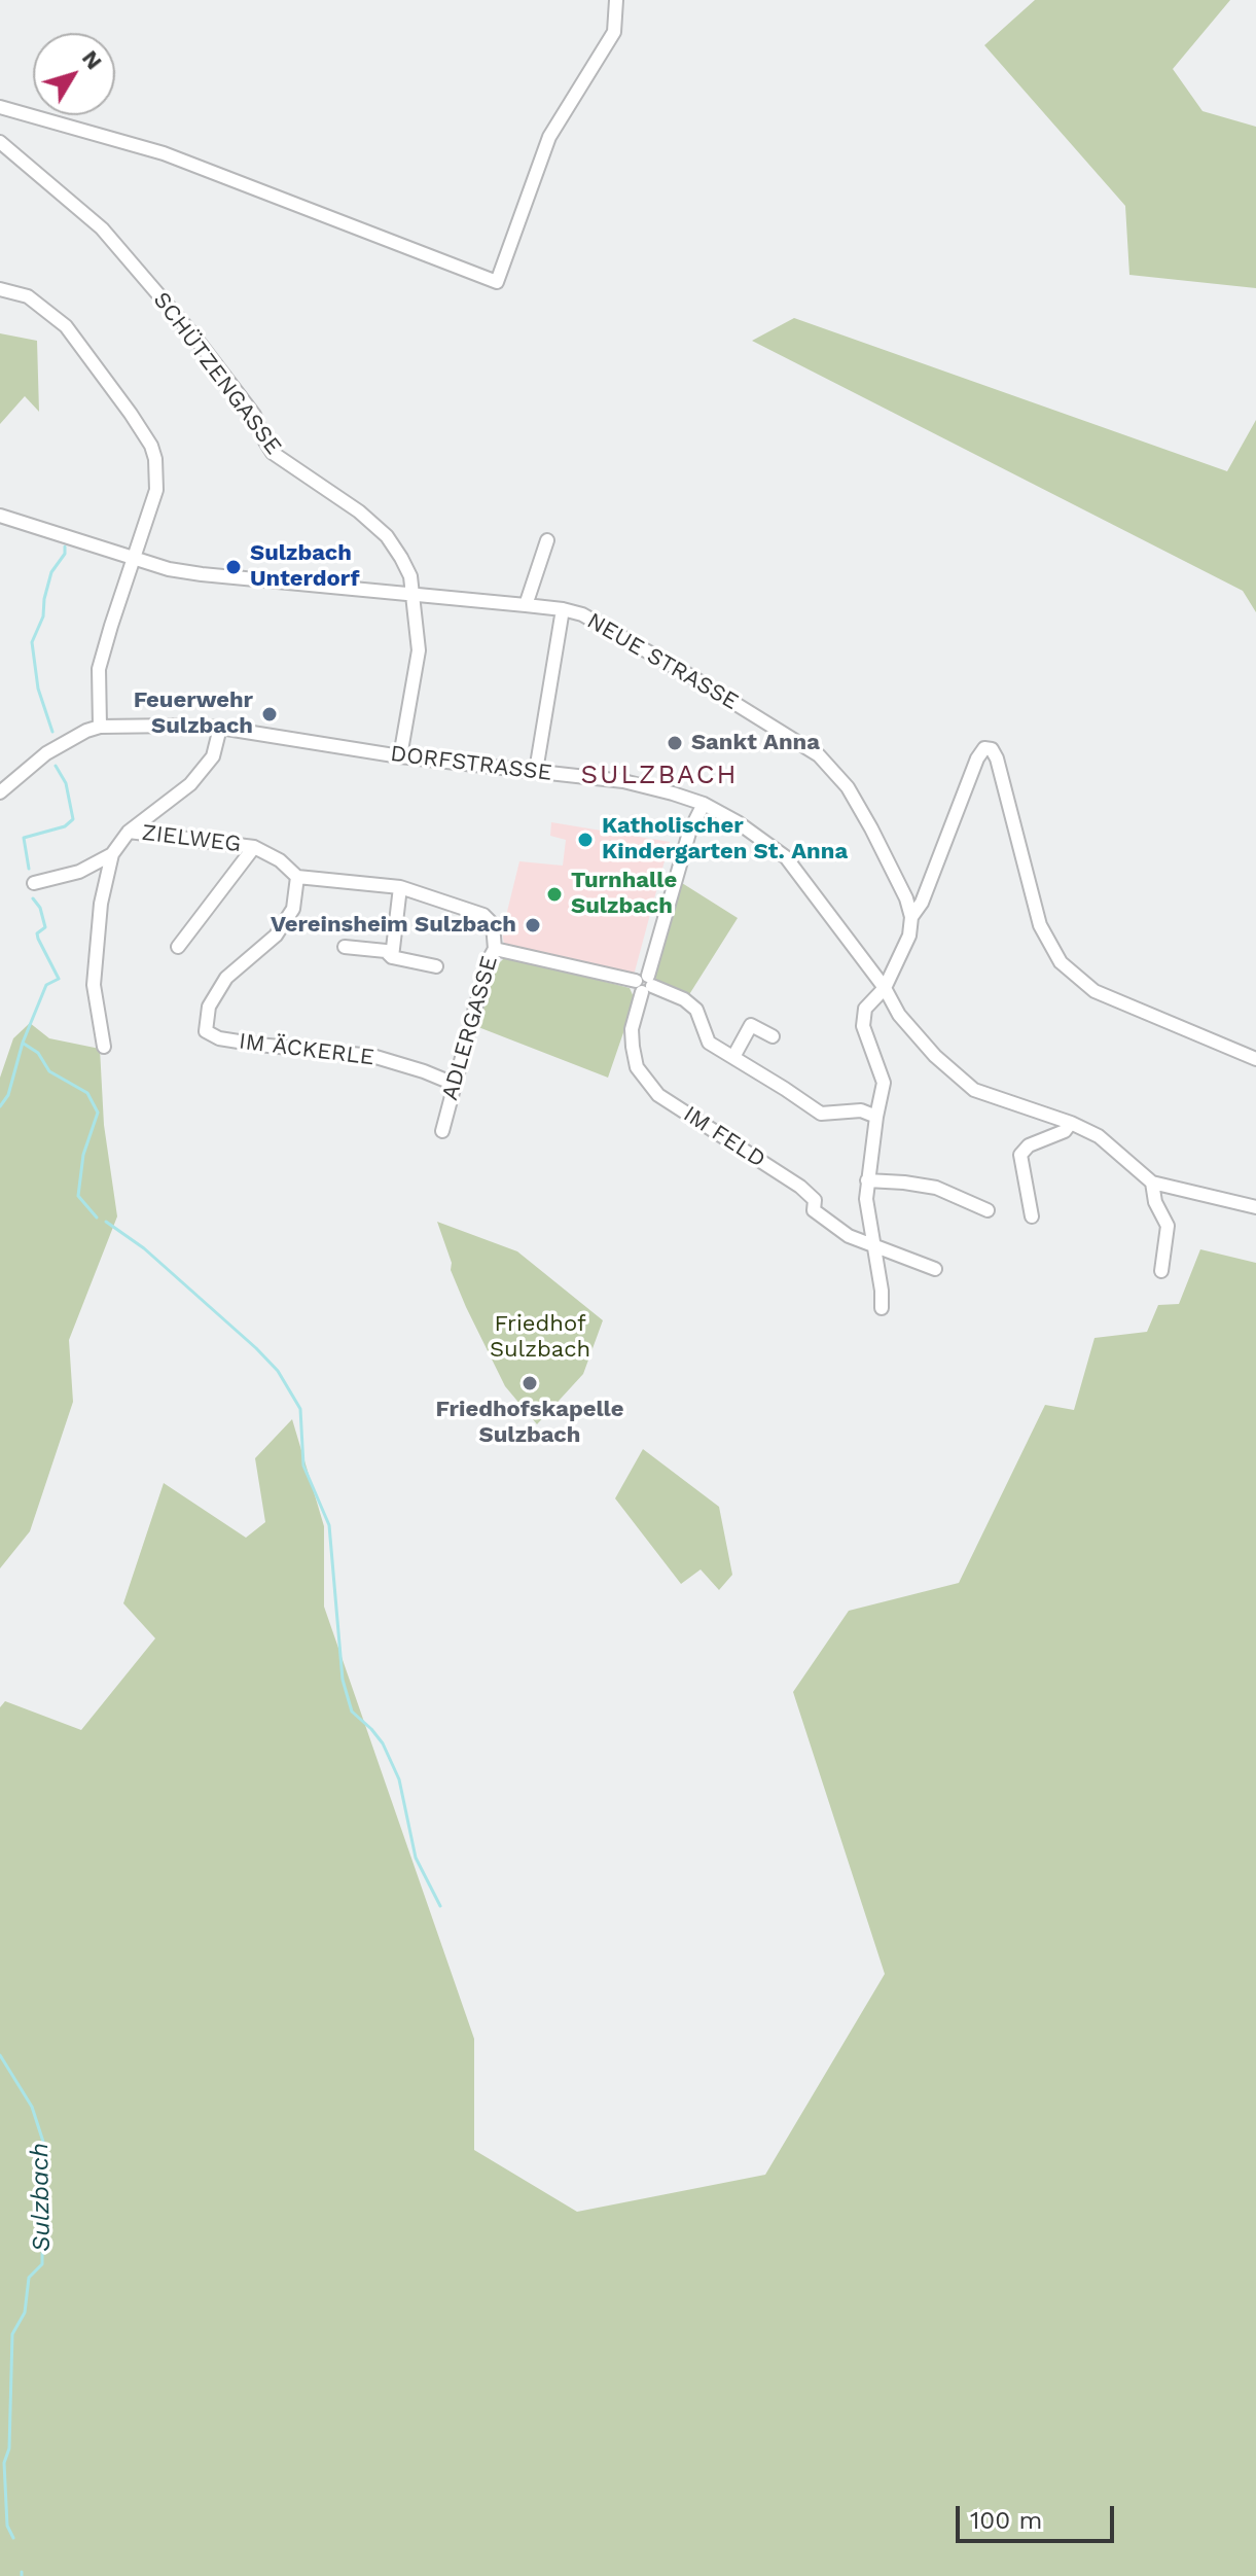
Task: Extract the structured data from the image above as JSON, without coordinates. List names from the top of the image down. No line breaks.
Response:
{"streets":{"street":["SCHÜTZENGASSE","NEUE STRASSE","DORFSTRASSE","ZIELWEG","ADLERGASSE","IM ÄCKERLE","IM FELD"]},"crossings":[["SCHÜTZENGASSE","NEUE STRASSE"],["SCHÜTZENGASSE","DORFSTRASSE"],["DORFSTRASSE","IM FELD"],["ZIELWEG","IM ÄCKERLE"],["ADLERGASSE","IM ÄCKERLE"]],"districts":["SULZBACH"],"water":["Sulzbach"],"parks":["Friedhof Sulzbach"],"places":["Sulzbach Unterdorf","Feuerwehr Sulzbach","Sankt Anna","Katholischer Kindergarten St. Anna","Turnhalle Sulzbach","Vereinsheim Sulzbach","Friedhofskapelle Sulzbach"],"scale_bar":"100 m","north":"top right"}
